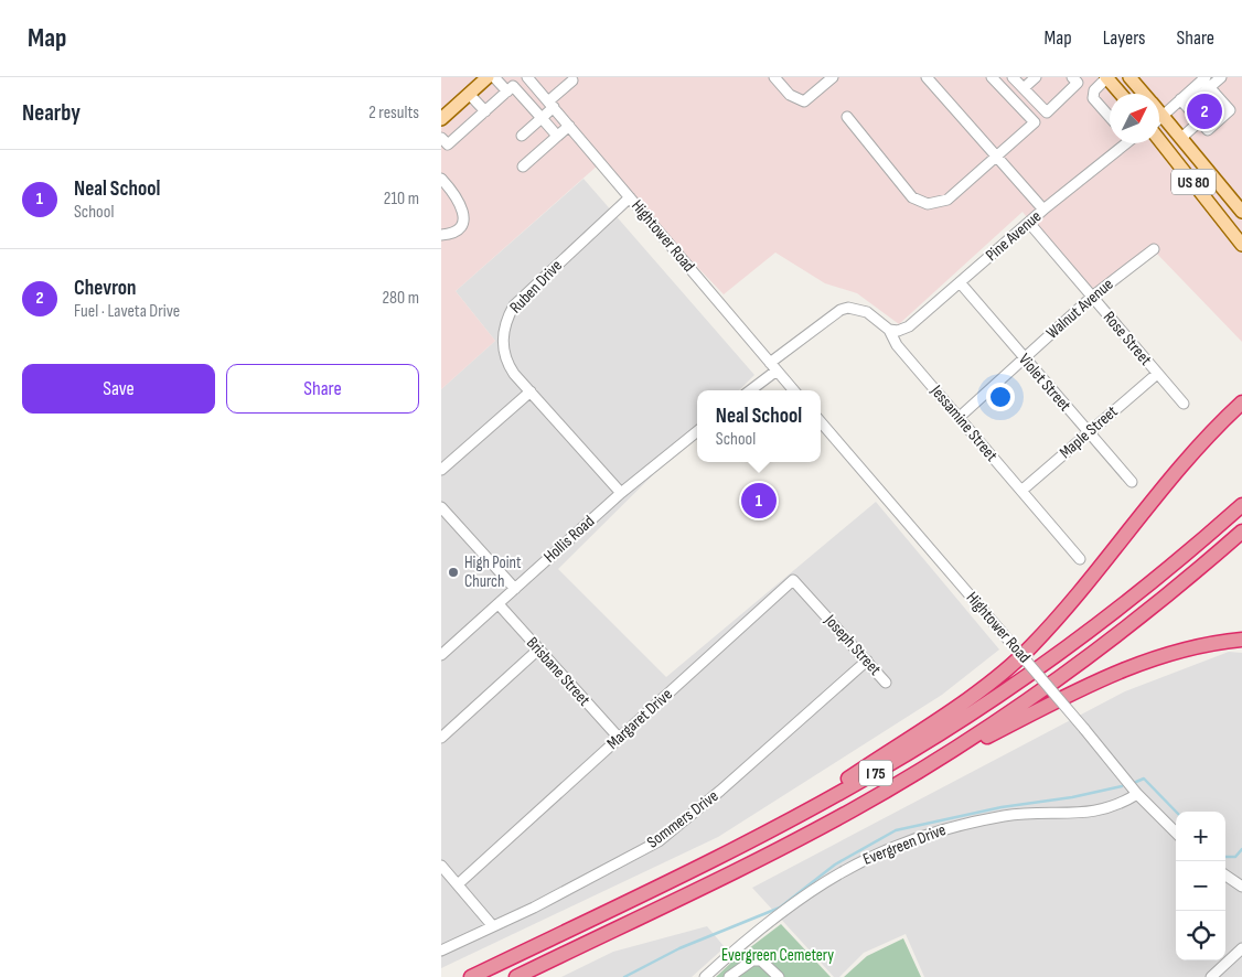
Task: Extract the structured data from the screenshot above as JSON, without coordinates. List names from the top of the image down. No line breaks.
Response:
{"streets":{"highway":["I 75"],"main road":["US 80"],"street":["Hightower Road","Pine Avenue","Ruben Drive","Walnut Avenue","Rose Street","Violet Street","Jessamine Street","Maple Street","Hollis Road","Joseph Street","Brisbane Street","Margaret Drive","Sommers Drive","Evergreen Drive"]},"crossings":[["Hightower Road","Ruben Drive"],["Hightower Road","Jessamine Street"],["Hightower Road","Evergreen Drive"],["Pine Avenue","Rose Street"],["Pine Avenue","Violet Street"],["Pine Avenue","Jessamine Street"],["Ruben Drive","Hollis Road"],["Walnut Avenue","Rose Street"],["Walnut Avenue","Violet Street"],["Walnut Avenue","Jessamine Street"],["Rose Street","Maple Street"],["Violet Street","Maple Street"],["Jessamine Street","Maple Street"],["Hollis Road","Brisbane Street"],["Joseph Street","Margaret Drive"],["Joseph Street","Sommers Drive"],["Brisbane Street","Margaret Drive"]],"parks":["Evergreen Cemetery"],"places":["High Point Church"],"north":"top right","page":{"header":"Map","nav":["Map","Layers","Share"],"heading":["Nearby","2 results"],"pins":["2","1"],"list":[{"mark":"1","name":"Neal School","note":"School","value":"210 m"},{"mark":"2","name":"Chevron","note":"Fuel · Laveta Drive","value":"280 m"}],"buttons":["Save","Share"],"popup":["Neal School","School"],"map_buttons":["+","−"]}}
